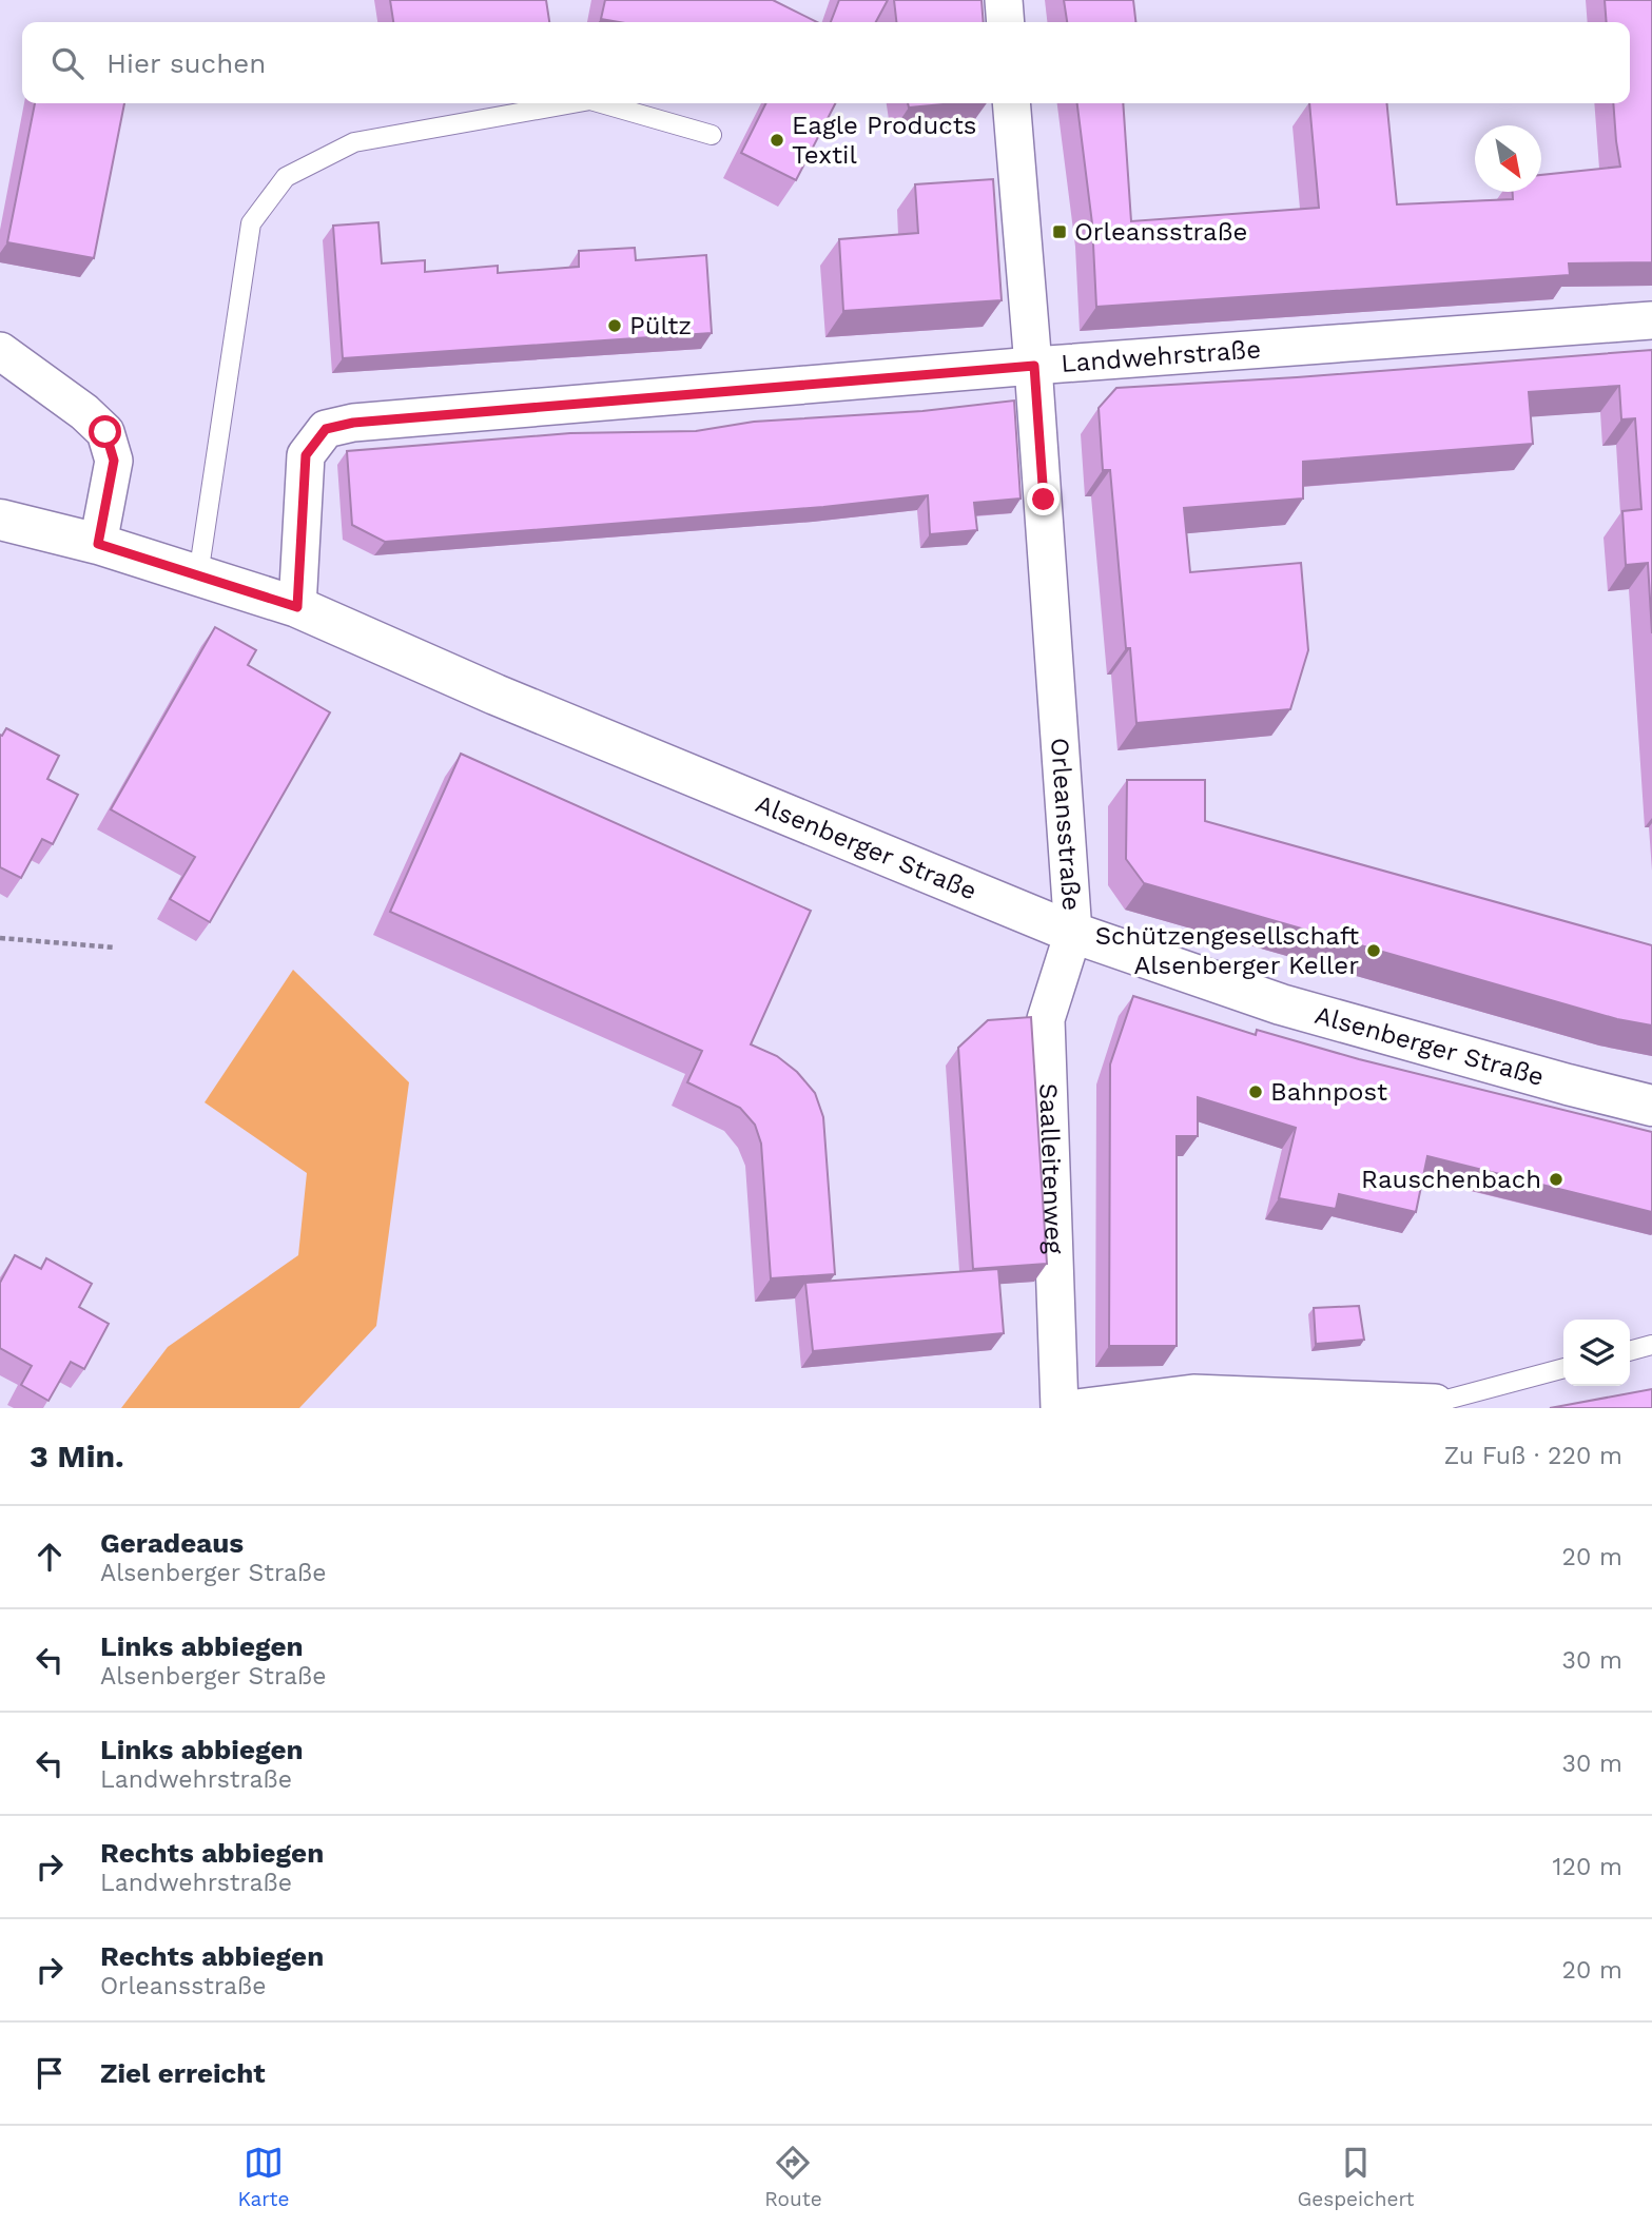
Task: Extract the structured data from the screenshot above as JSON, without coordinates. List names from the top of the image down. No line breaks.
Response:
{"streets":{"street":["Landwehrstraße","Orleansstraße","Alsenberger Straße","Saalleitenweg"]},"crossings":[["Landwehrstraße","Orleansstraße"],["Landwehrstraße","Alsenberger Straße"],["Orleansstraße","Alsenberger Straße"],["Orleansstraße","Saalleitenweg"],["Alsenberger Straße","Saalleitenweg"]],"places":{"other":["Eagle Products Textil","Pültz","Schützengesellschaft Alsenberger Keller","Bahnpost","Rauschenbach"],"transit":["Orleansstraße"]},"north":"bottom right","page":{"search":"Hier suchen","heading":["3 Min.","Zu Fuß · 220 m"],"list":[["Geradeaus","Alsenberger Straße","20 m"],["Links abbiegen","Alsenberger Straße","30 m"],["Links abbiegen","Landwehrstraße","30 m"],["Rechts abbiegen","Landwehrstraße","120 m"],["Rechts abbiegen","Orleansstraße","20 m"],"Ziel erreicht"],"nav":["Karte","Route","Gespeichert"]}}
